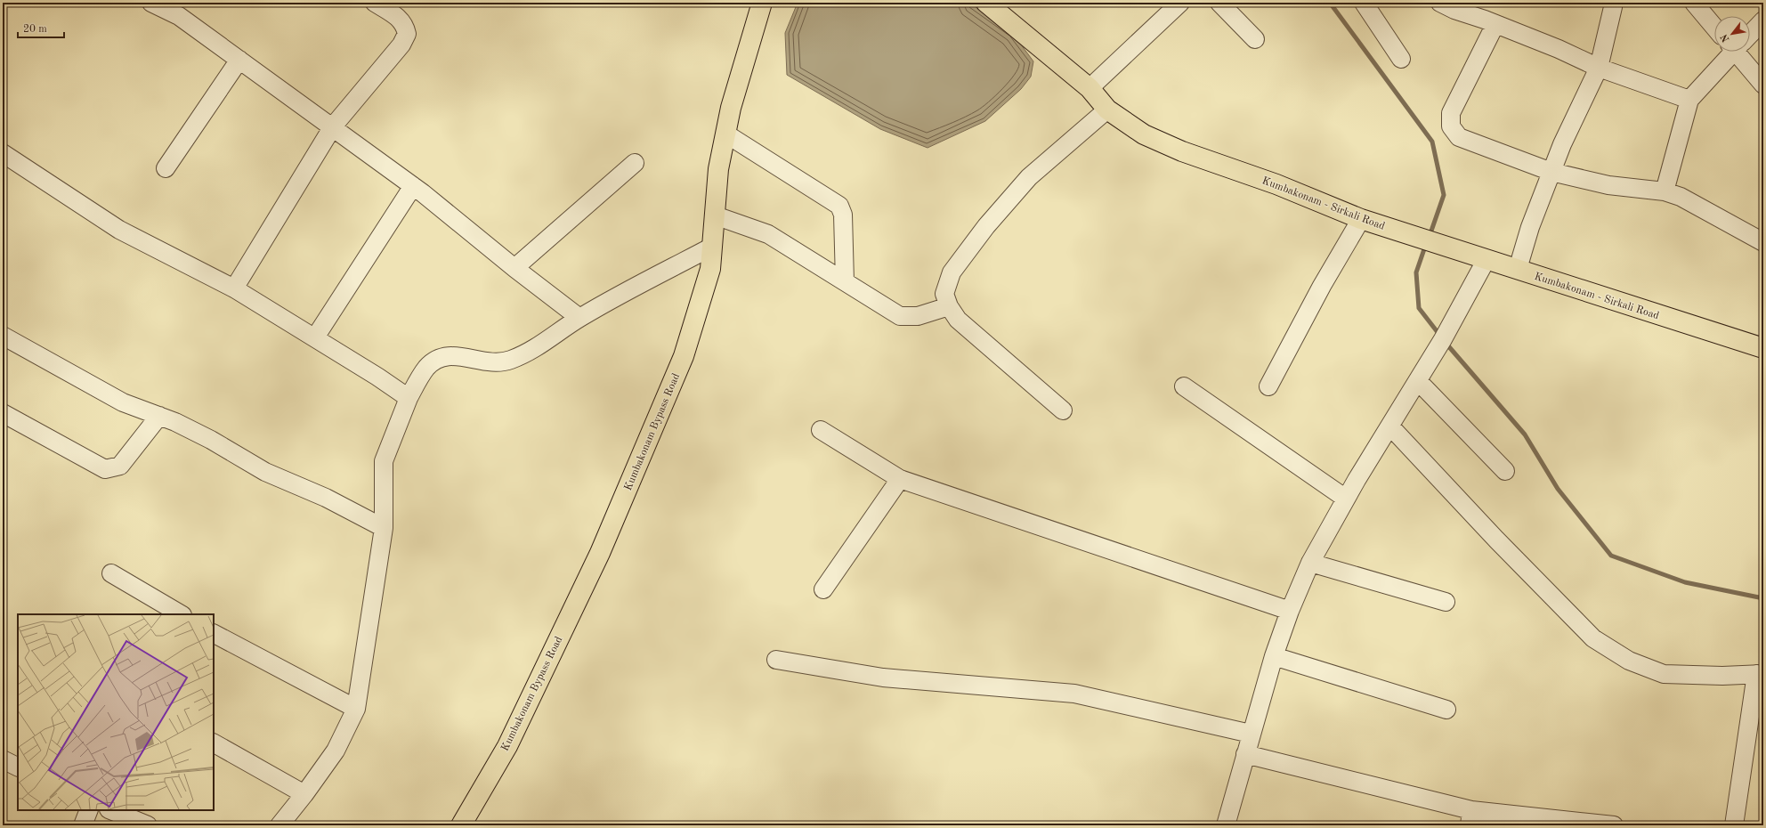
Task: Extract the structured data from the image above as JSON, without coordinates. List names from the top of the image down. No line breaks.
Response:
{"streets":{"main road":["Kumbakonam - Sirkali Road","Kumbakonam Bypass Road"]},"scale_bar":"20 m","north":"bottom left"}
